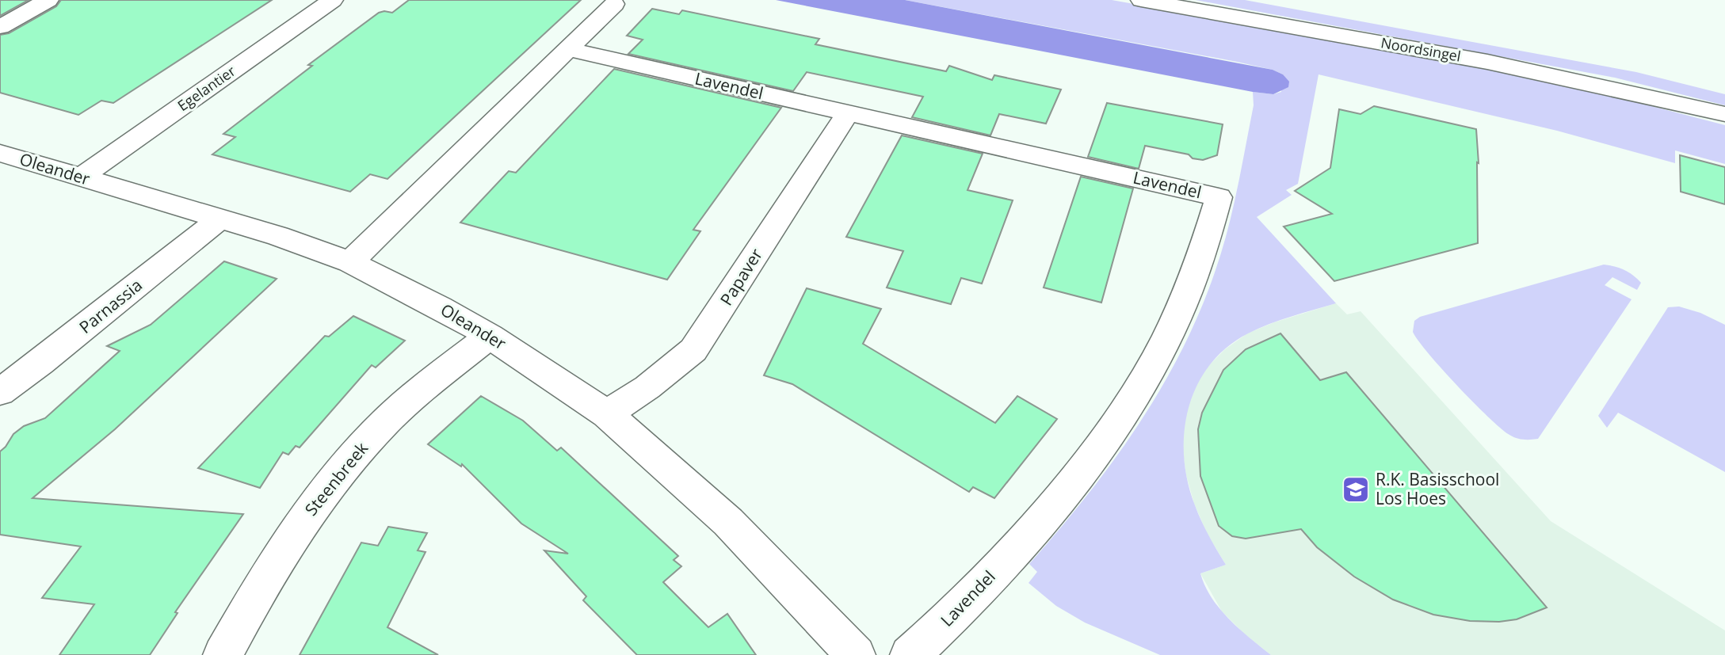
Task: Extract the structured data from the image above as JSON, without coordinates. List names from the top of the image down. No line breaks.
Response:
{"streets":{"street":["Noordsingel","Lavendel","Egelantier","Oleander","Papaver","Parnassia","Steenbreek"]},"crossings":[["Lavendel","Papaver"],["Egelantier","Oleander"],["Oleander","Papaver"],["Oleander","Parnassia"],["Oleander","Steenbreek"]],"places":{"school or university":["R.K. Basisschool Los Hoes"]}}
